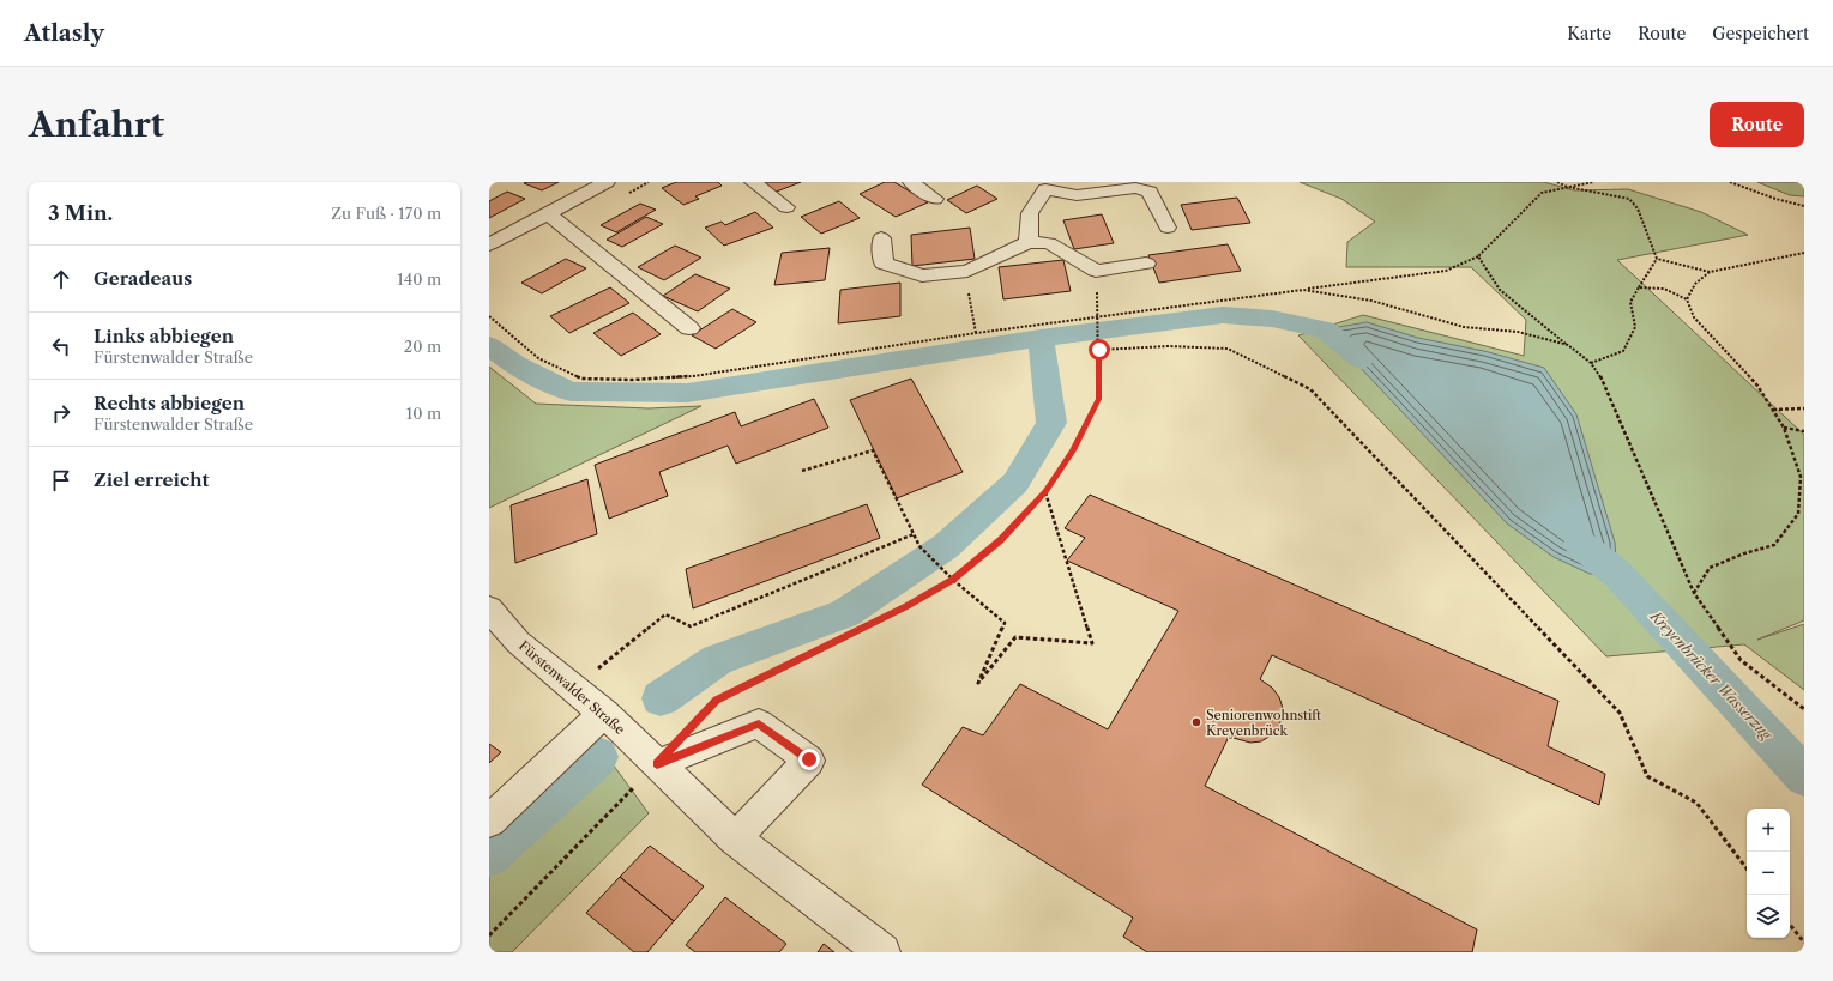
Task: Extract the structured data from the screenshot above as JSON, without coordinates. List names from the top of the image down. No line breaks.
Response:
{"streets":{"street":["Fürstenwalder Straße"]},"water":["Kreyenbrücker Wasserzug"],"places":["Seniorenwohnstift Kreyenbrück"],"page":{"header":"Atlasly","nav":["Karte","Route","Gespeichert"],"buttons":"Route","title":"Anfahrt","heading":["3 Min.","Zu Fuß · 170 m"],"list":[["Geradeaus","140 m"],["Links abbiegen","Fürstenwalder Straße","20 m"],["Rechts abbiegen","Fürstenwalder Straße","10 m"],"Ziel erreicht"],"map_buttons":["+","−"]}}
